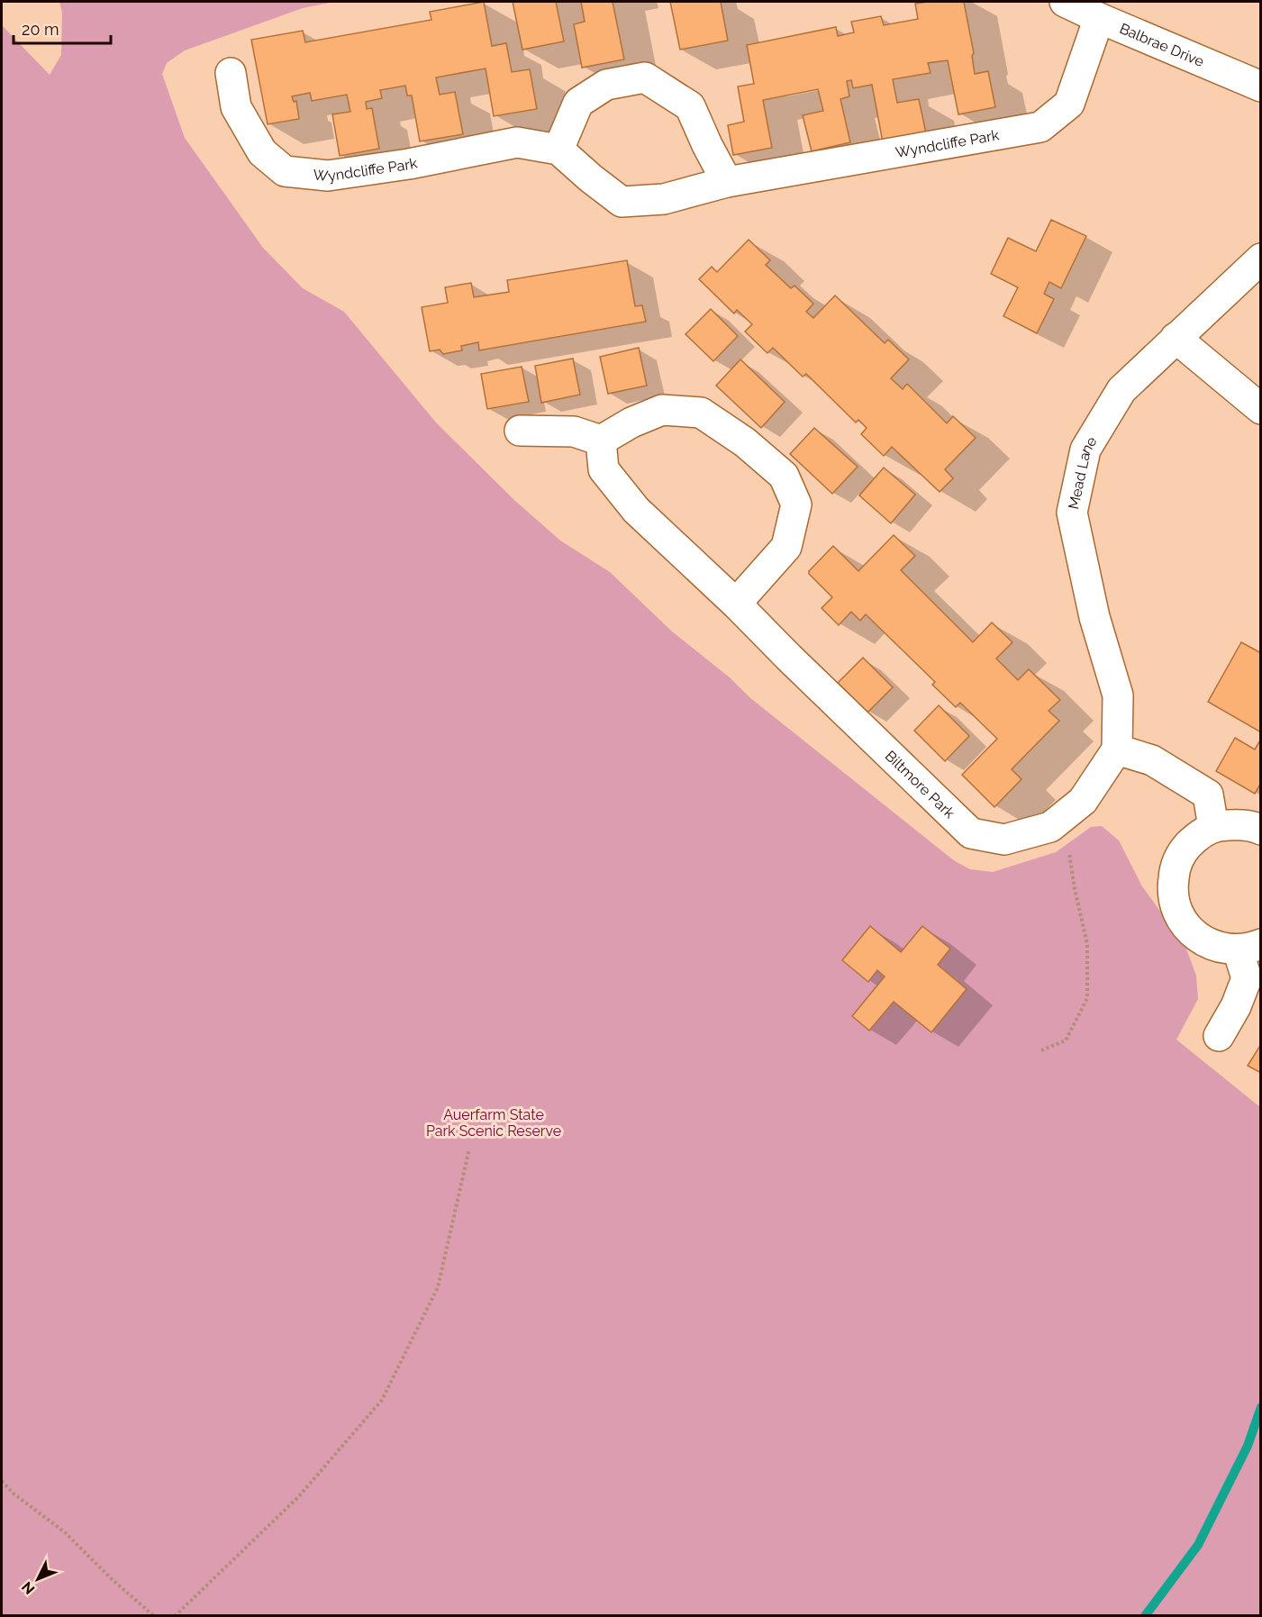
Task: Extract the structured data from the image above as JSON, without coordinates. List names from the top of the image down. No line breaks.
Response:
{"streets":{"street":["Balbrae Drive","Wyndcliffe Park","Mead Lane","Biltmore Park"]},"crossings":[["Balbrae Drive","Wyndcliffe Park"],["Mead Lane","Biltmore Park"]],"parks":["Auerfarm State Park Scenic Reserve"],"scale_bar":"20 m","north":"bottom left"}
